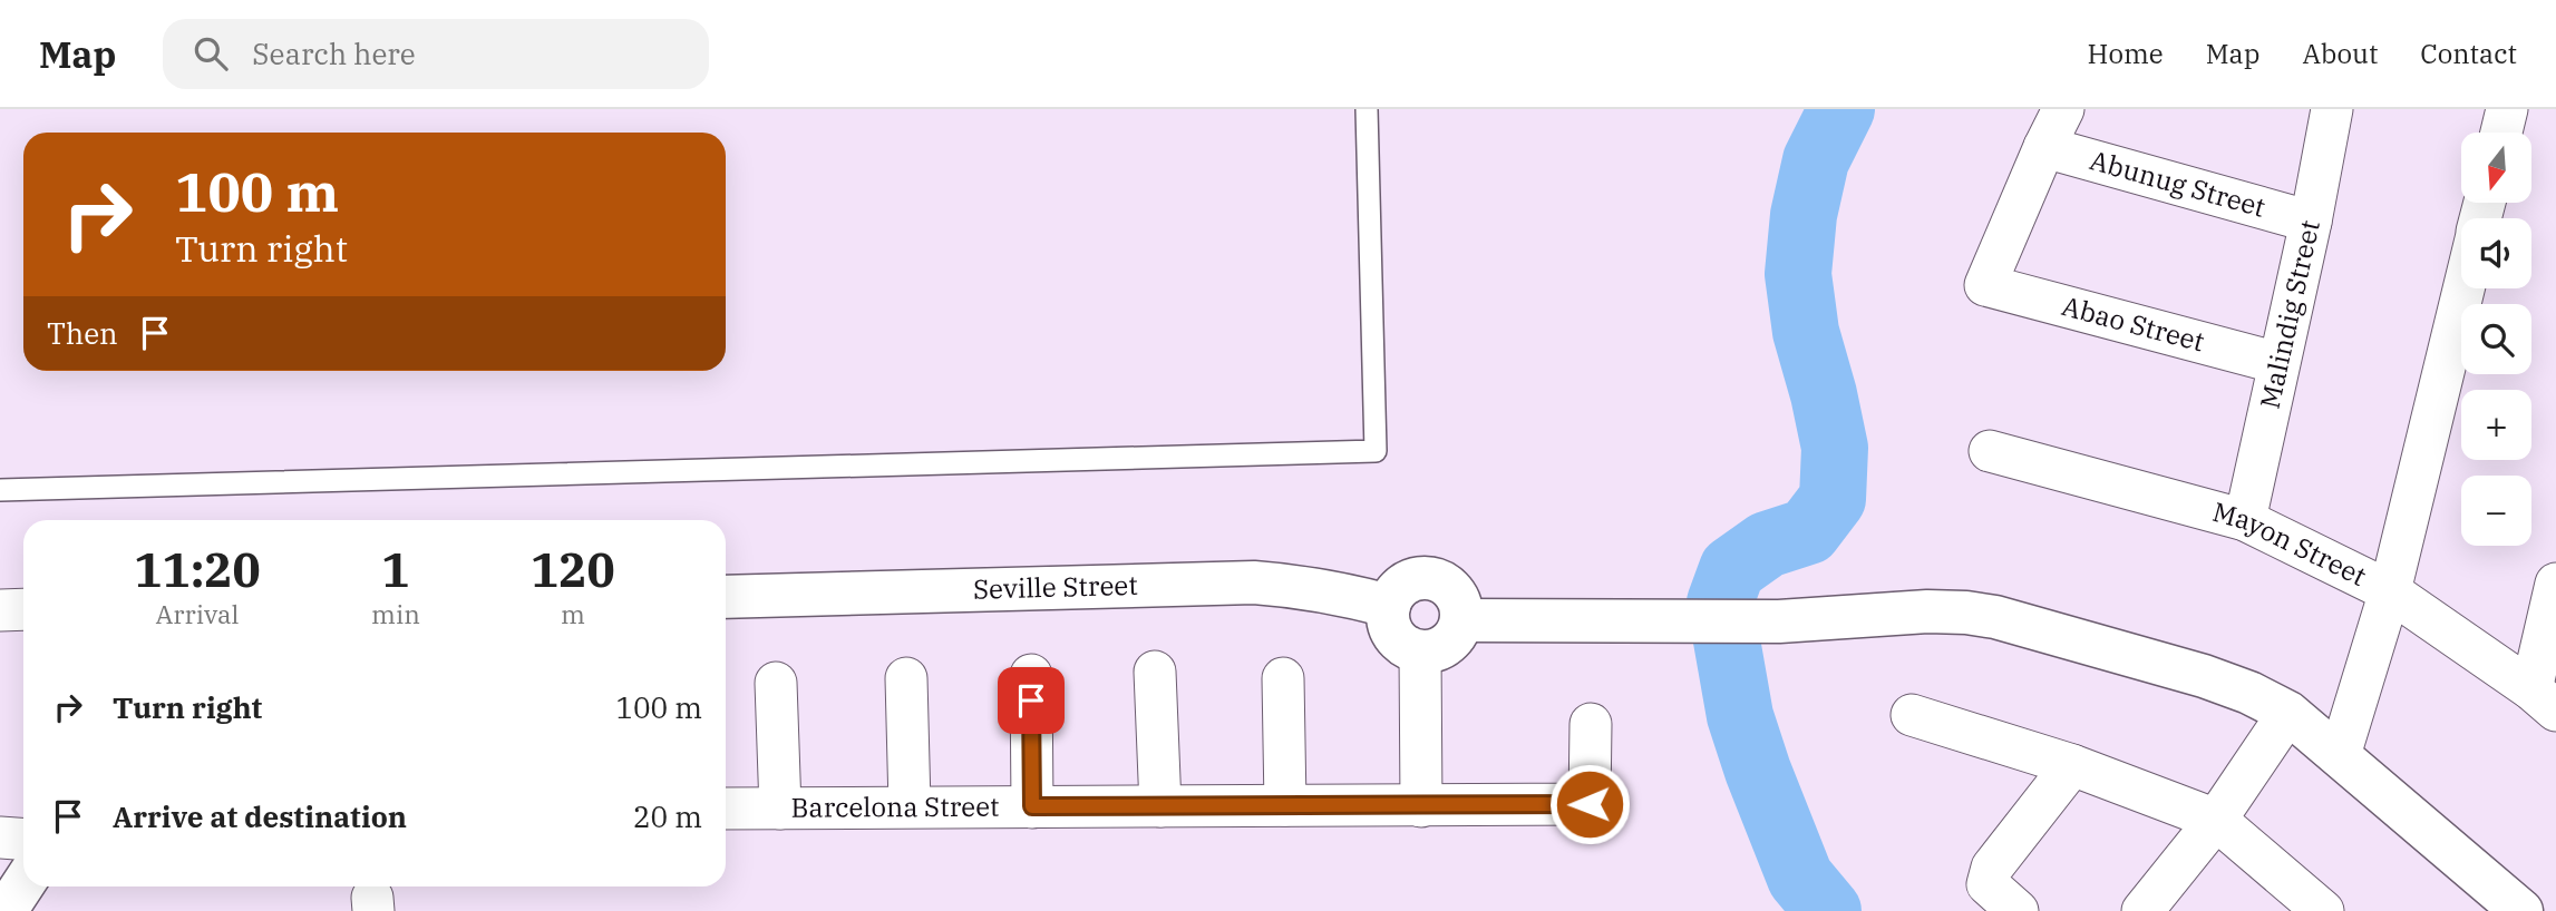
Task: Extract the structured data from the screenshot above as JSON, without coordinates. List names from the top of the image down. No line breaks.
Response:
{"streets":{"street":["Abunug Street","Malindig Street","Abao Street","Mayon Street","Seville Street","Barcelona Street"]},"crossings":[["Abunug Street","Malindig Street"],["Abunug Street","Abao Street"],["Malindig Street","Abao Street"],["Malindig Street","Mayon Street"]],"north":"bottom","page":{"header":"Map","search":"Search here","nav":["Home","Map","About","Contact"],"map_buttons":["+","−"],"turn":["100 m","Turn right"],"then":"Then","eta":["11:20","Arrival","1","min","120","m"],"list":[{"name":"Turn right","value":"100 m"},{"name":"Arrive at destination","value":"20 m"}]}}
